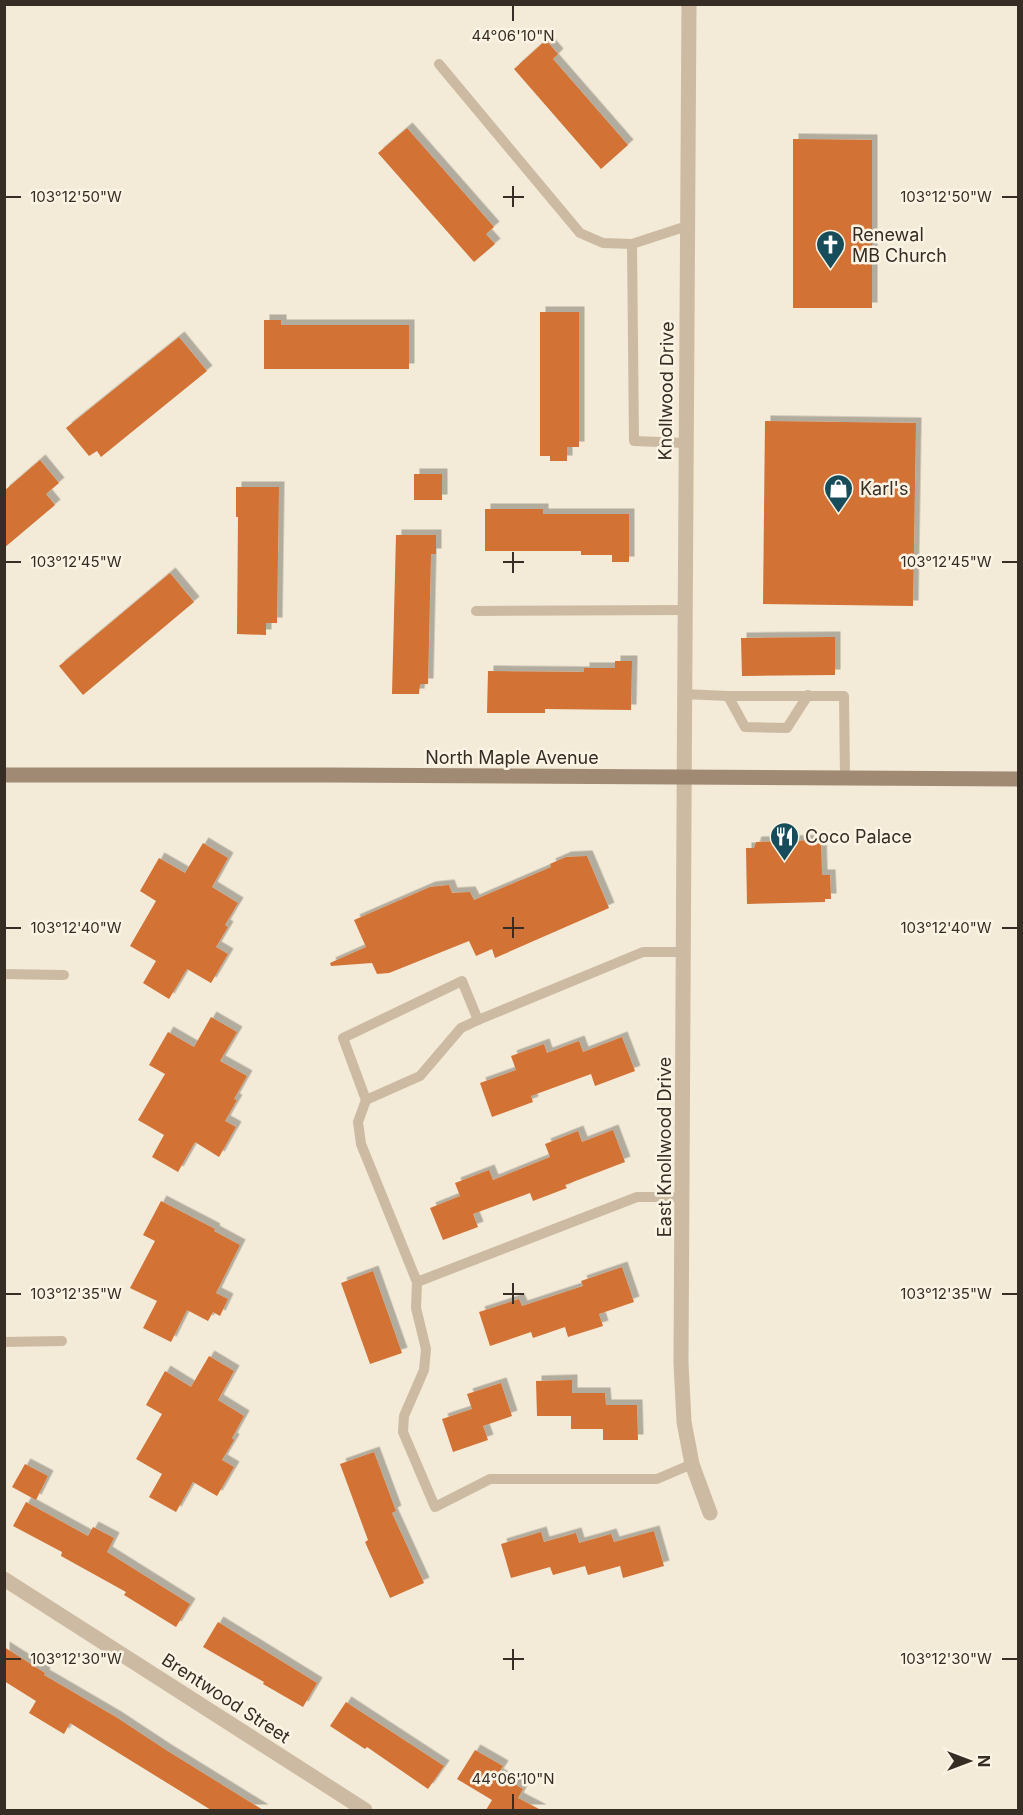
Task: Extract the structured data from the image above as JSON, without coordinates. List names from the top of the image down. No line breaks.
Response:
{"streets":{"street":["Knollwood Drive","North Maple Avenue","East Knollwood Drive","Brentwood Street"]},"crossings":[["Knollwood Drive","North Maple Avenue"],["Knollwood Drive","East Knollwood Drive"],["North Maple Avenue","East Knollwood Drive"]],"places":{"church":["Renewal MB Church"],"shop":["Karl's"],"restaurant":["Coco Palace"]},"north":"right","coordinates":["44°06'10\"N","103°12'50\"W","103°12'45\"W","103°12'40\"W","103°12'35\"W","103°12'30\"W"]}
